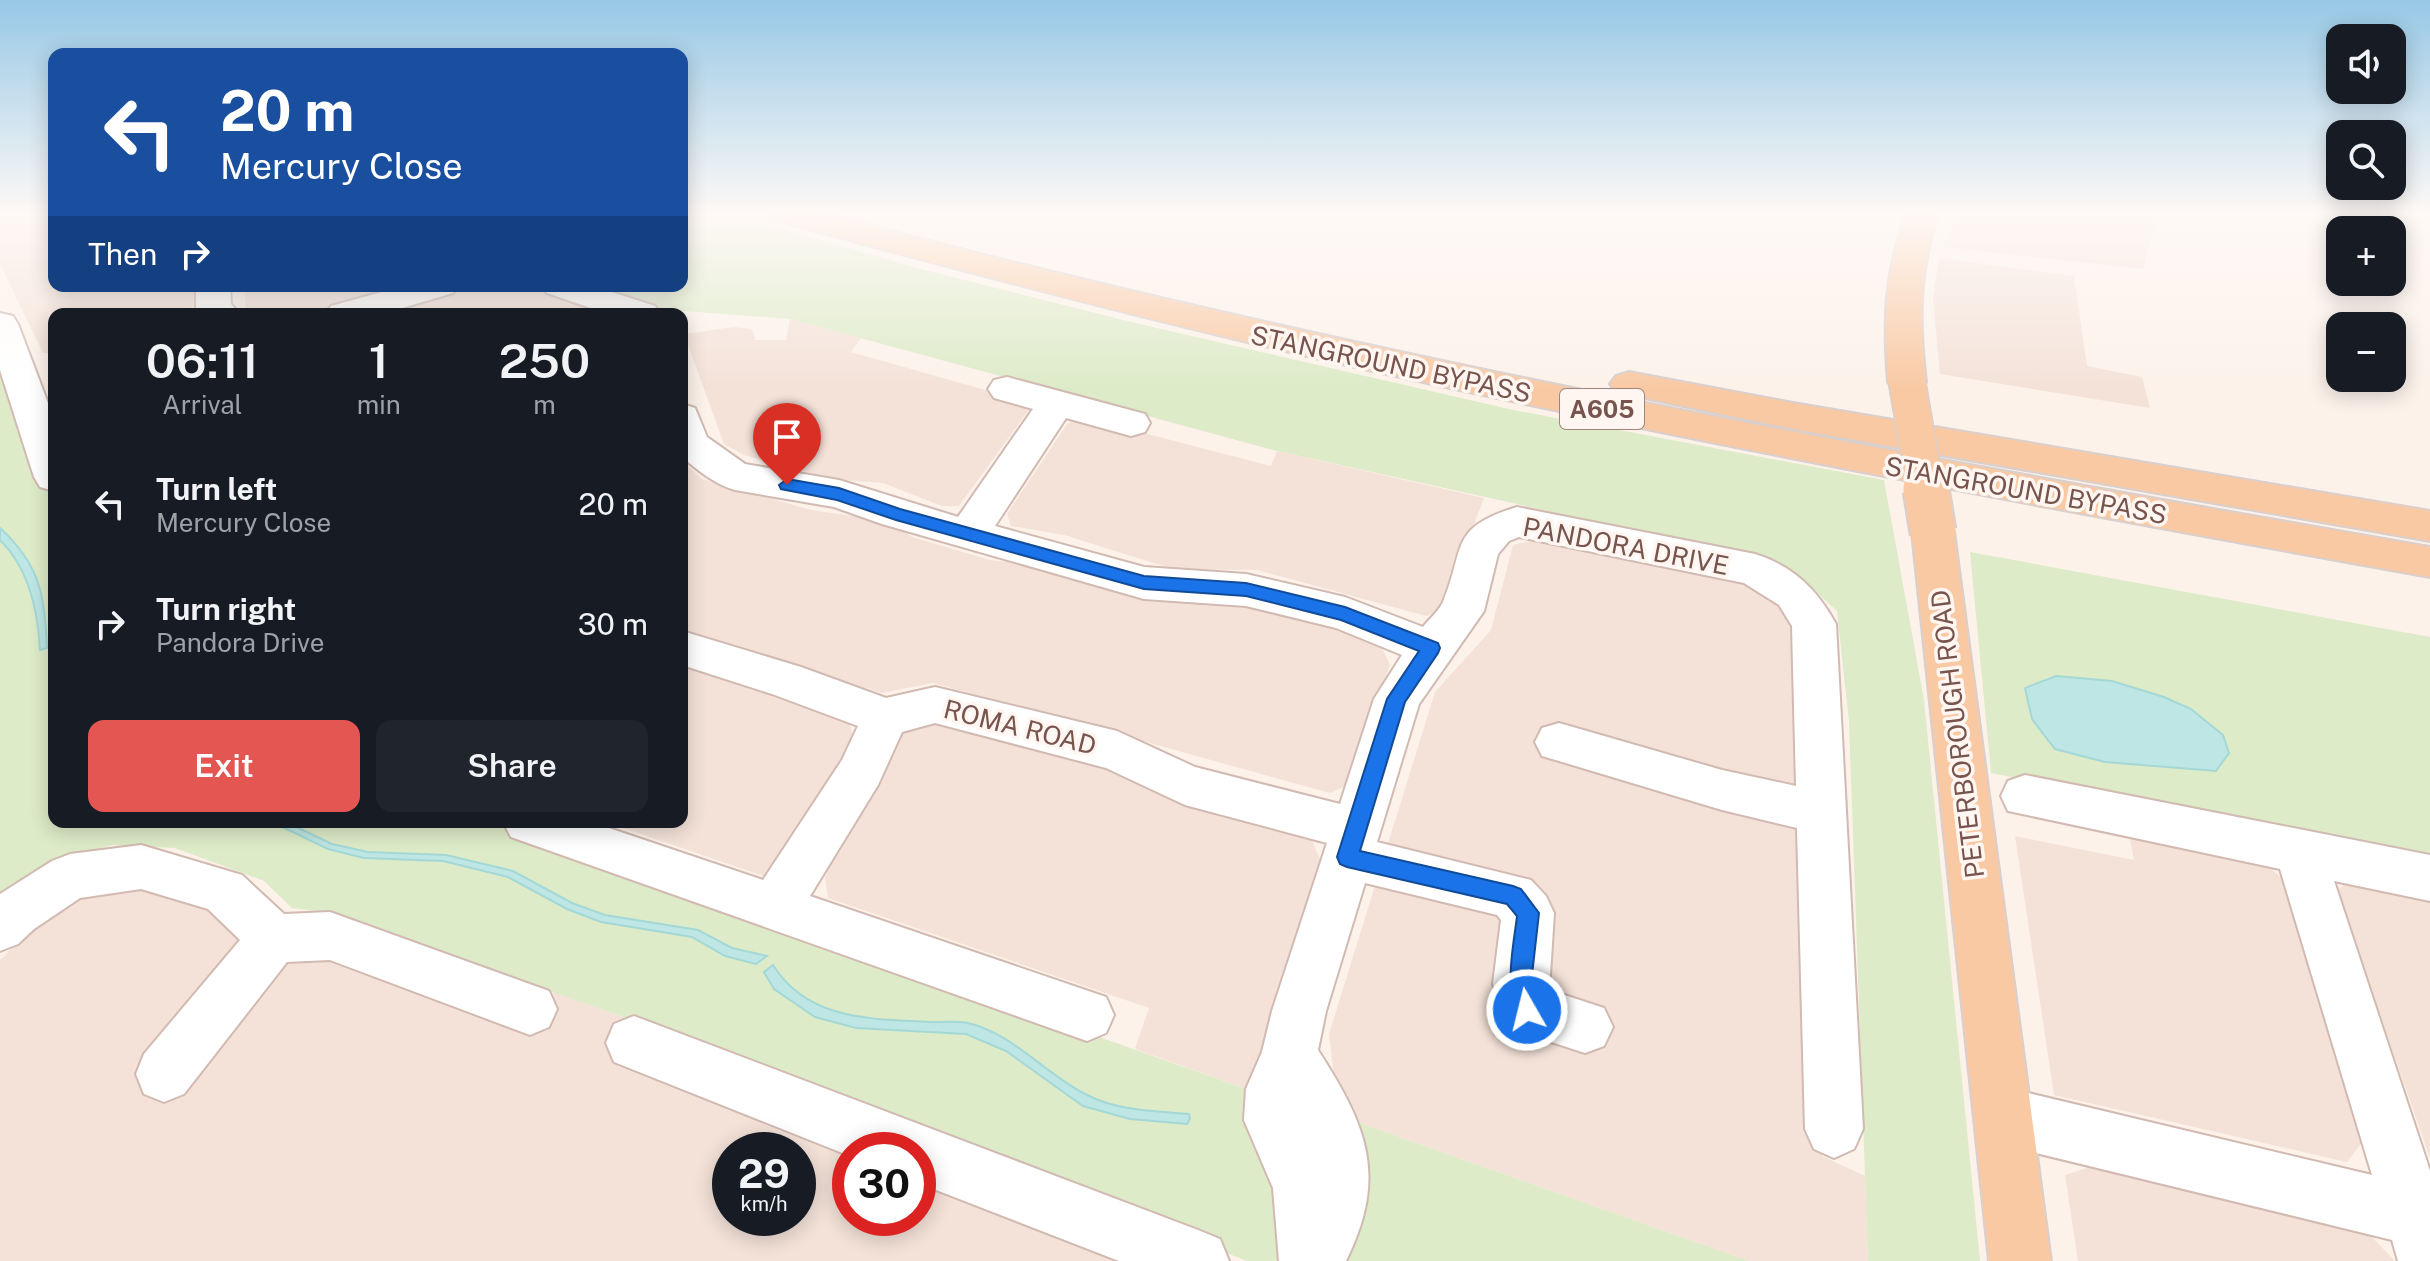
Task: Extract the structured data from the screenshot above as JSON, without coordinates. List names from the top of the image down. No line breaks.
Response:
{"streets":{"main road":["STANGROUND BYPASS","A605","PETERBOROUGH ROAD"],"street":["PANDORA DRIVE","ROMA ROAD"]},"crossings":[["PANDORA DRIVE","ROMA ROAD"]],"page":{"map_buttons":["+","−"],"turn":["20 m","Mercury Close"],"then":"Then","eta":["06:11","Arrival","1","min","250","m"],"list":[{"name":"Turn left","note":"Mercury Close","value":"20 m"},{"name":"Turn right","note":"Pandora Drive","value":"30 m"}],"buttons":["Exit","Share"],"speed":"29 km/h","limit":"30"}}
